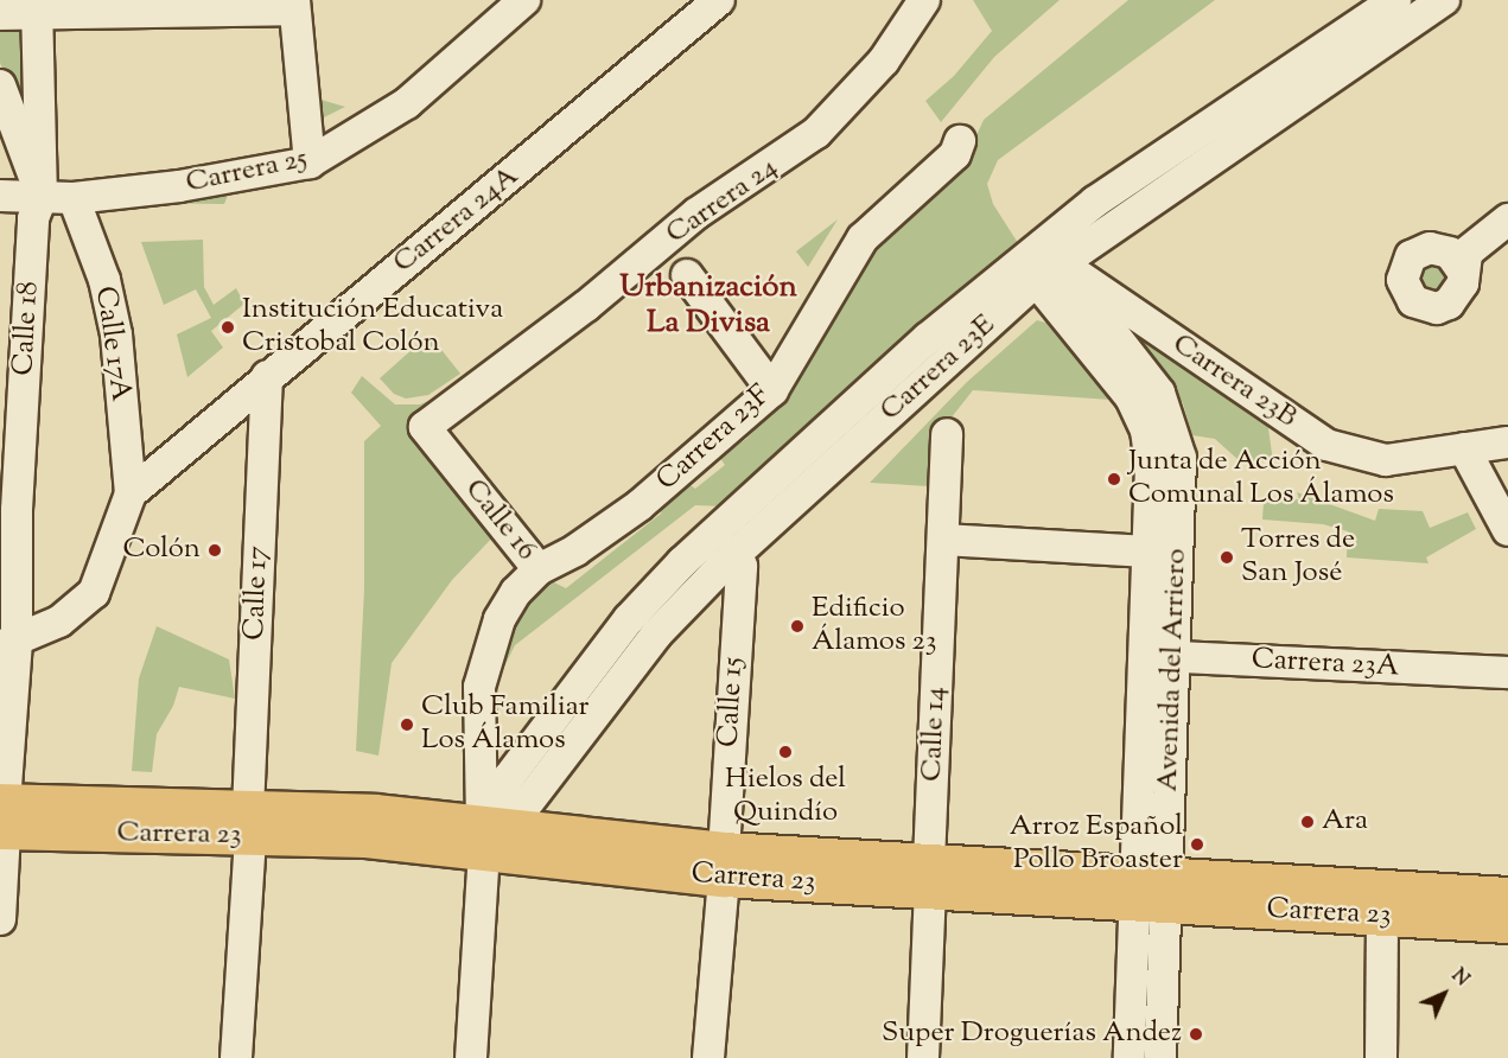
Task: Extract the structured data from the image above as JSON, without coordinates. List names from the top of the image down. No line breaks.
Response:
{"streets":{"main road":["Carrera 23"],"street":["Carrera 25","Carrera 24","Carrera 24A","Calle 18","Calle 17A","Carrera 23E","Carrera 23B","Carrera 23F","Calle 16","Calle 17","Carrera 23A","Avenida del Arriero","Calle 15","Calle 14"]},"crossings":[["Carrera 25","Calle 18"],["Carrera 25","Calle 17A"],["Carrera 24","Calle 16"],["Carrera 24A","Calle 18"],["Carrera 24A","Calle 17A"],["Carrera 24A","Calle 17"],["Calle 18","Carrera 23"],["Carrera 23E","Carrera 23B"],["Carrera 23E","Calle 16"],["Carrera 23E","Avenida del Arriero"],["Carrera 23E","Calle 15"],["Carrera 23E","Carrera 23"],["Carrera 23B","Avenida del Arriero"],["Carrera 23F","Calle 16"],["Calle 16","Carrera 23"],["Calle 17","Carrera 23"],["Carrera 23A","Avenida del Arriero"],["Avenida del Arriero","Carrera 23"],["Calle 15","Carrera 23"],["Calle 14","Carrera 23"]],"districts":["Urbanización La Divisa"],"places":["Institución Educativa Cristobal Colón","Junta de Acción Comunal Los Álamos","Colón","Torres de San José","Edificio Álamos 23","Club Familiar Los Álamos","Hielos del Quindío","Ara","Arroz Español Pollo Broaster","Super Droguerías Andez"],"north":"top right"}
